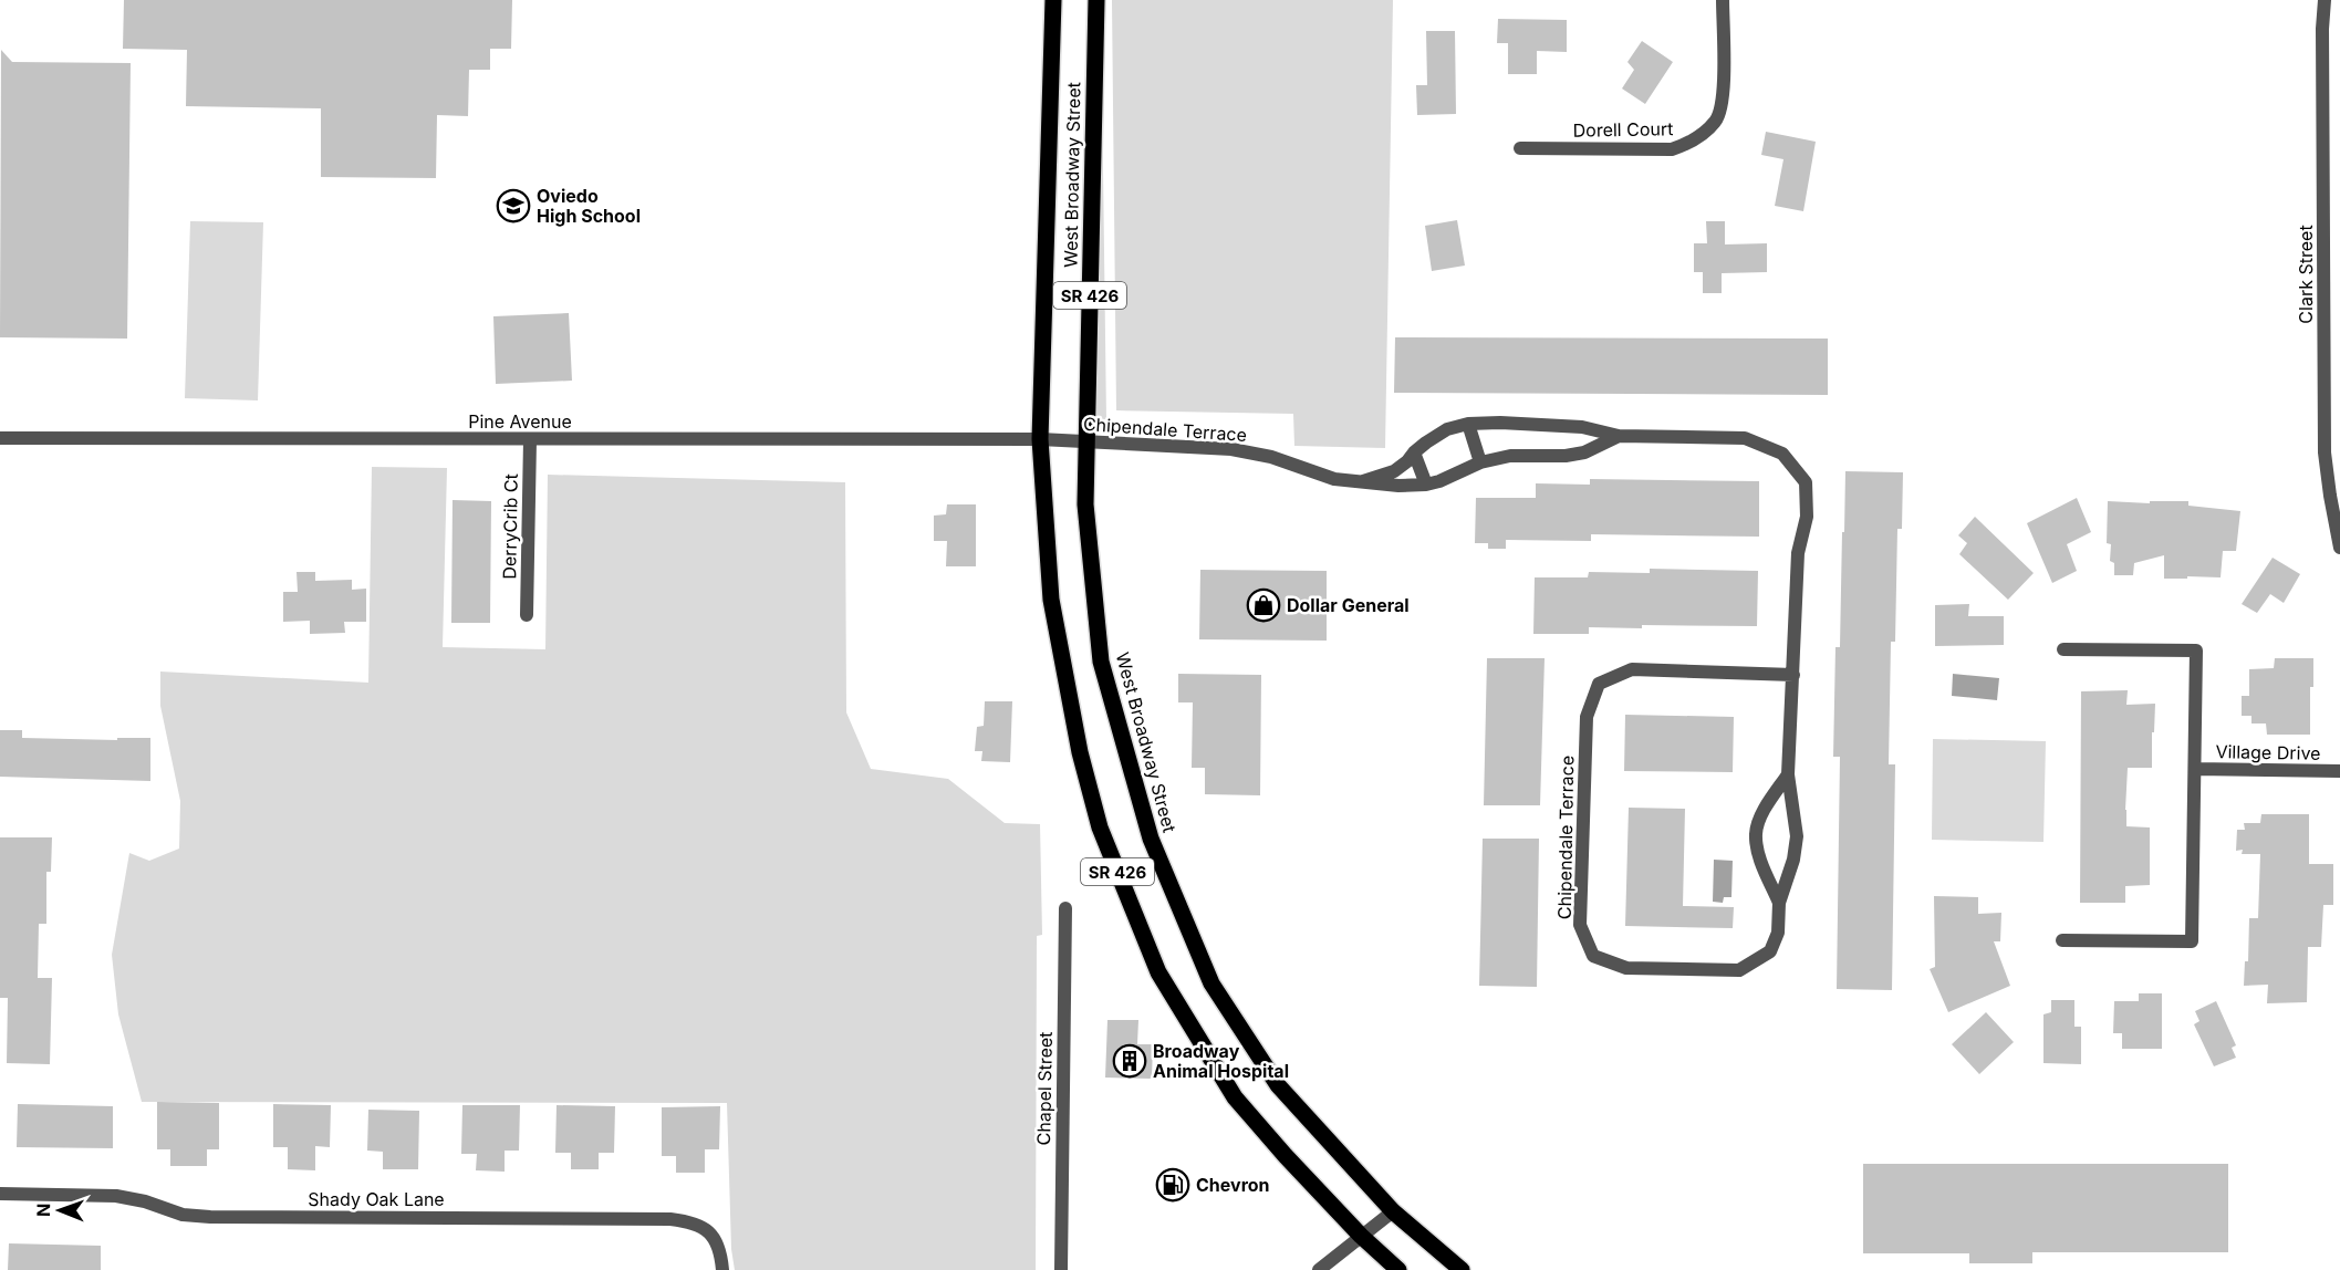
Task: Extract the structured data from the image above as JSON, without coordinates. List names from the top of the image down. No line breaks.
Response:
{"streets":{"main road":["West Broadway Street","SR 426"],"street":["Dorell Court","Clark Street","Pine Avenue","Chipendale Terrace","DerryCrib Ct","Village Drive","Chapel Street","Shady Oak Lane"]},"crossings":[["West Broadway Street","Pine Avenue"],["West Broadway Street","Chipendale Terrace"],["Pine Avenue","Chipendale Terrace"],["Pine Avenue","DerryCrib Ct"]],"places":{"school or university":["Oviedo High School"],"shop":["Dollar General"],"building":["Broadway Animal Hospital"],"fuel station":["Chevron"]},"north":"left"}
